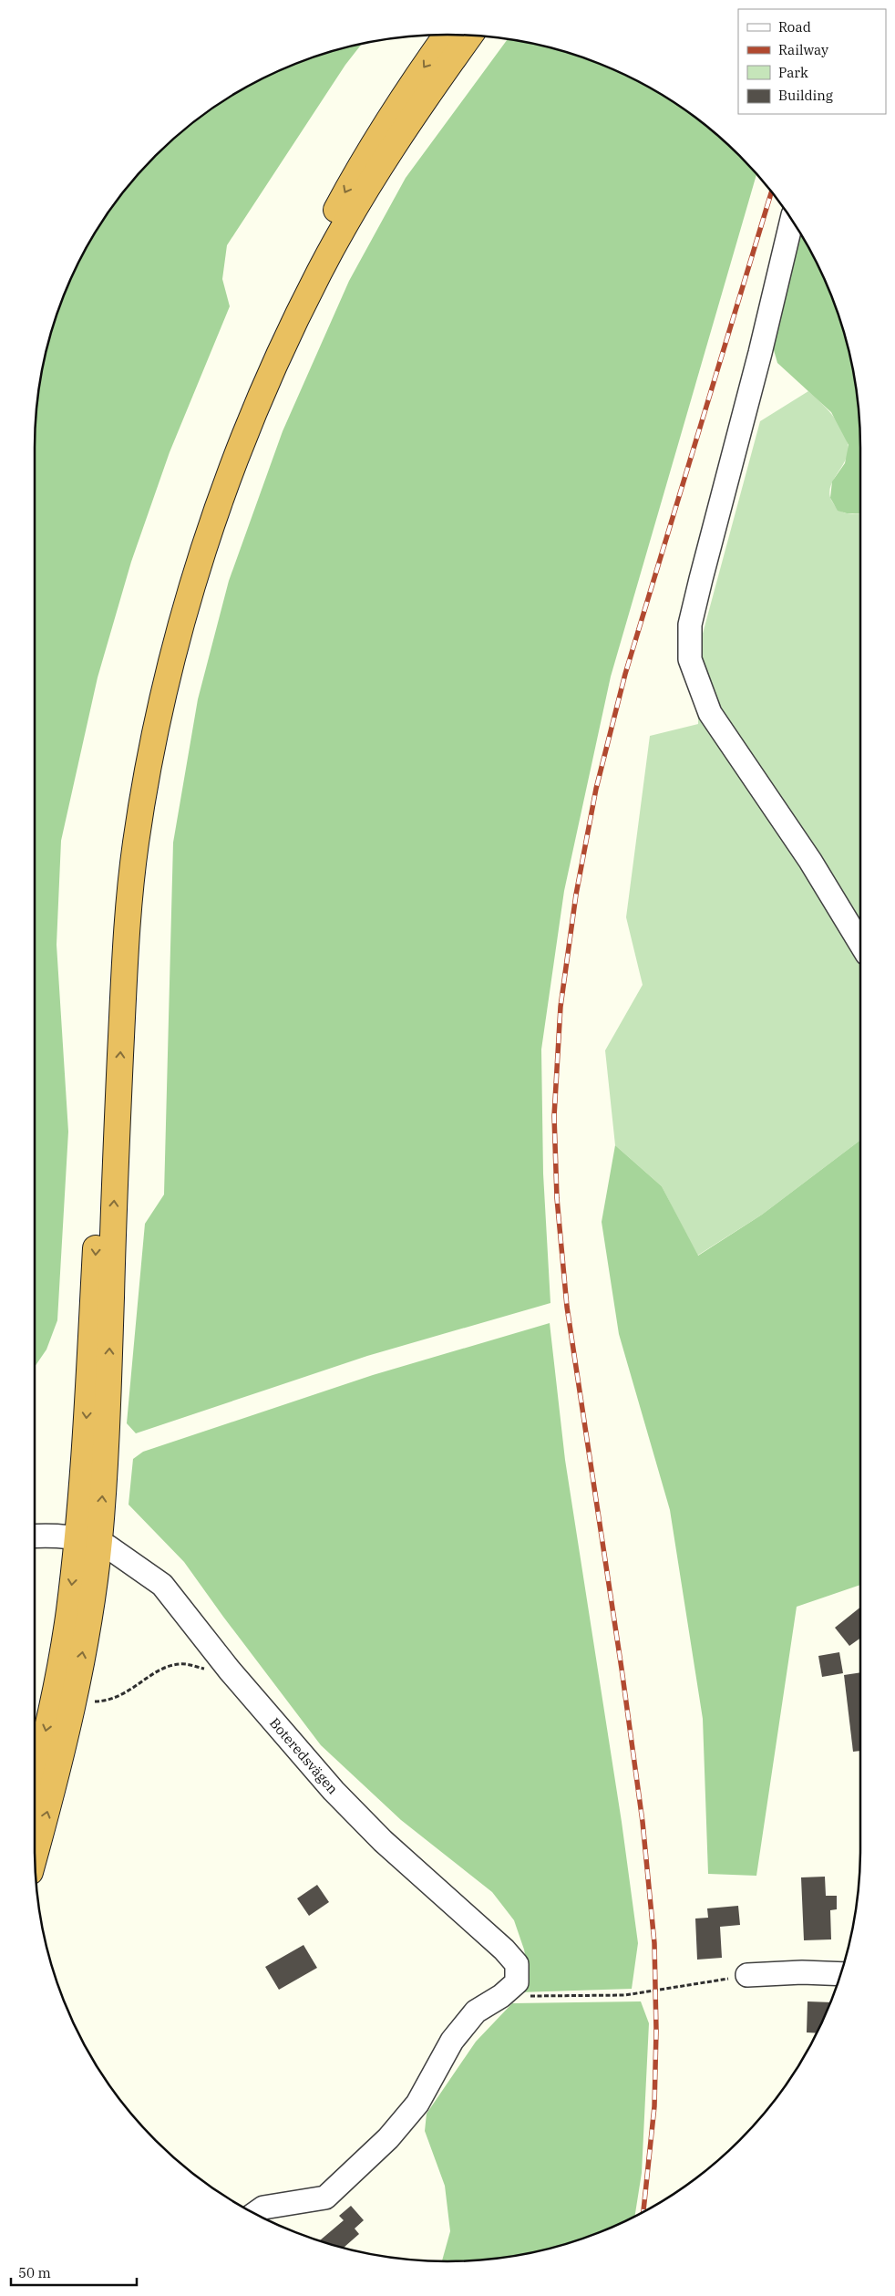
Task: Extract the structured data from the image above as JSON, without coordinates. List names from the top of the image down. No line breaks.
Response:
{"streets":{"street":["Boteredsvägen"]},"legend":["Road","Railway","Park","Building"],"scale_bar":"50 m"}
